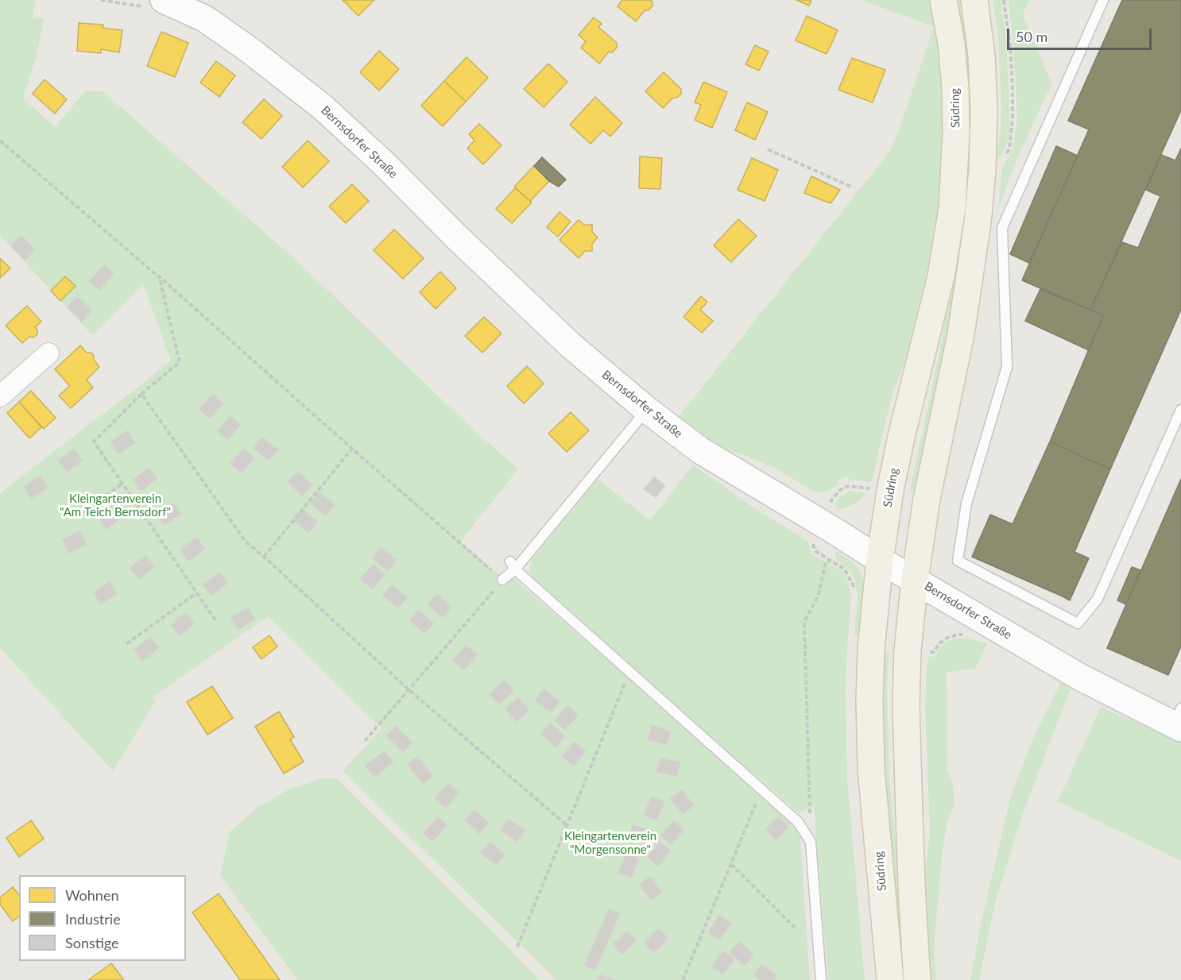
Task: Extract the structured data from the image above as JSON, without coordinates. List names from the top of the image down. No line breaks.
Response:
{"streets":{"main road":["Südring"],"street":["Bernsdorfer Straße"]},"crossings":[["Südring","Bernsdorfer Straße"]],"parks":["Kleingartenverein \"Am Teich Bernsdorf\"","Kleingartenverein \"Morgensonne\""],"legend":["Wohnen","Industrie","Sonstige"],"scale_bar":"50 m"}
